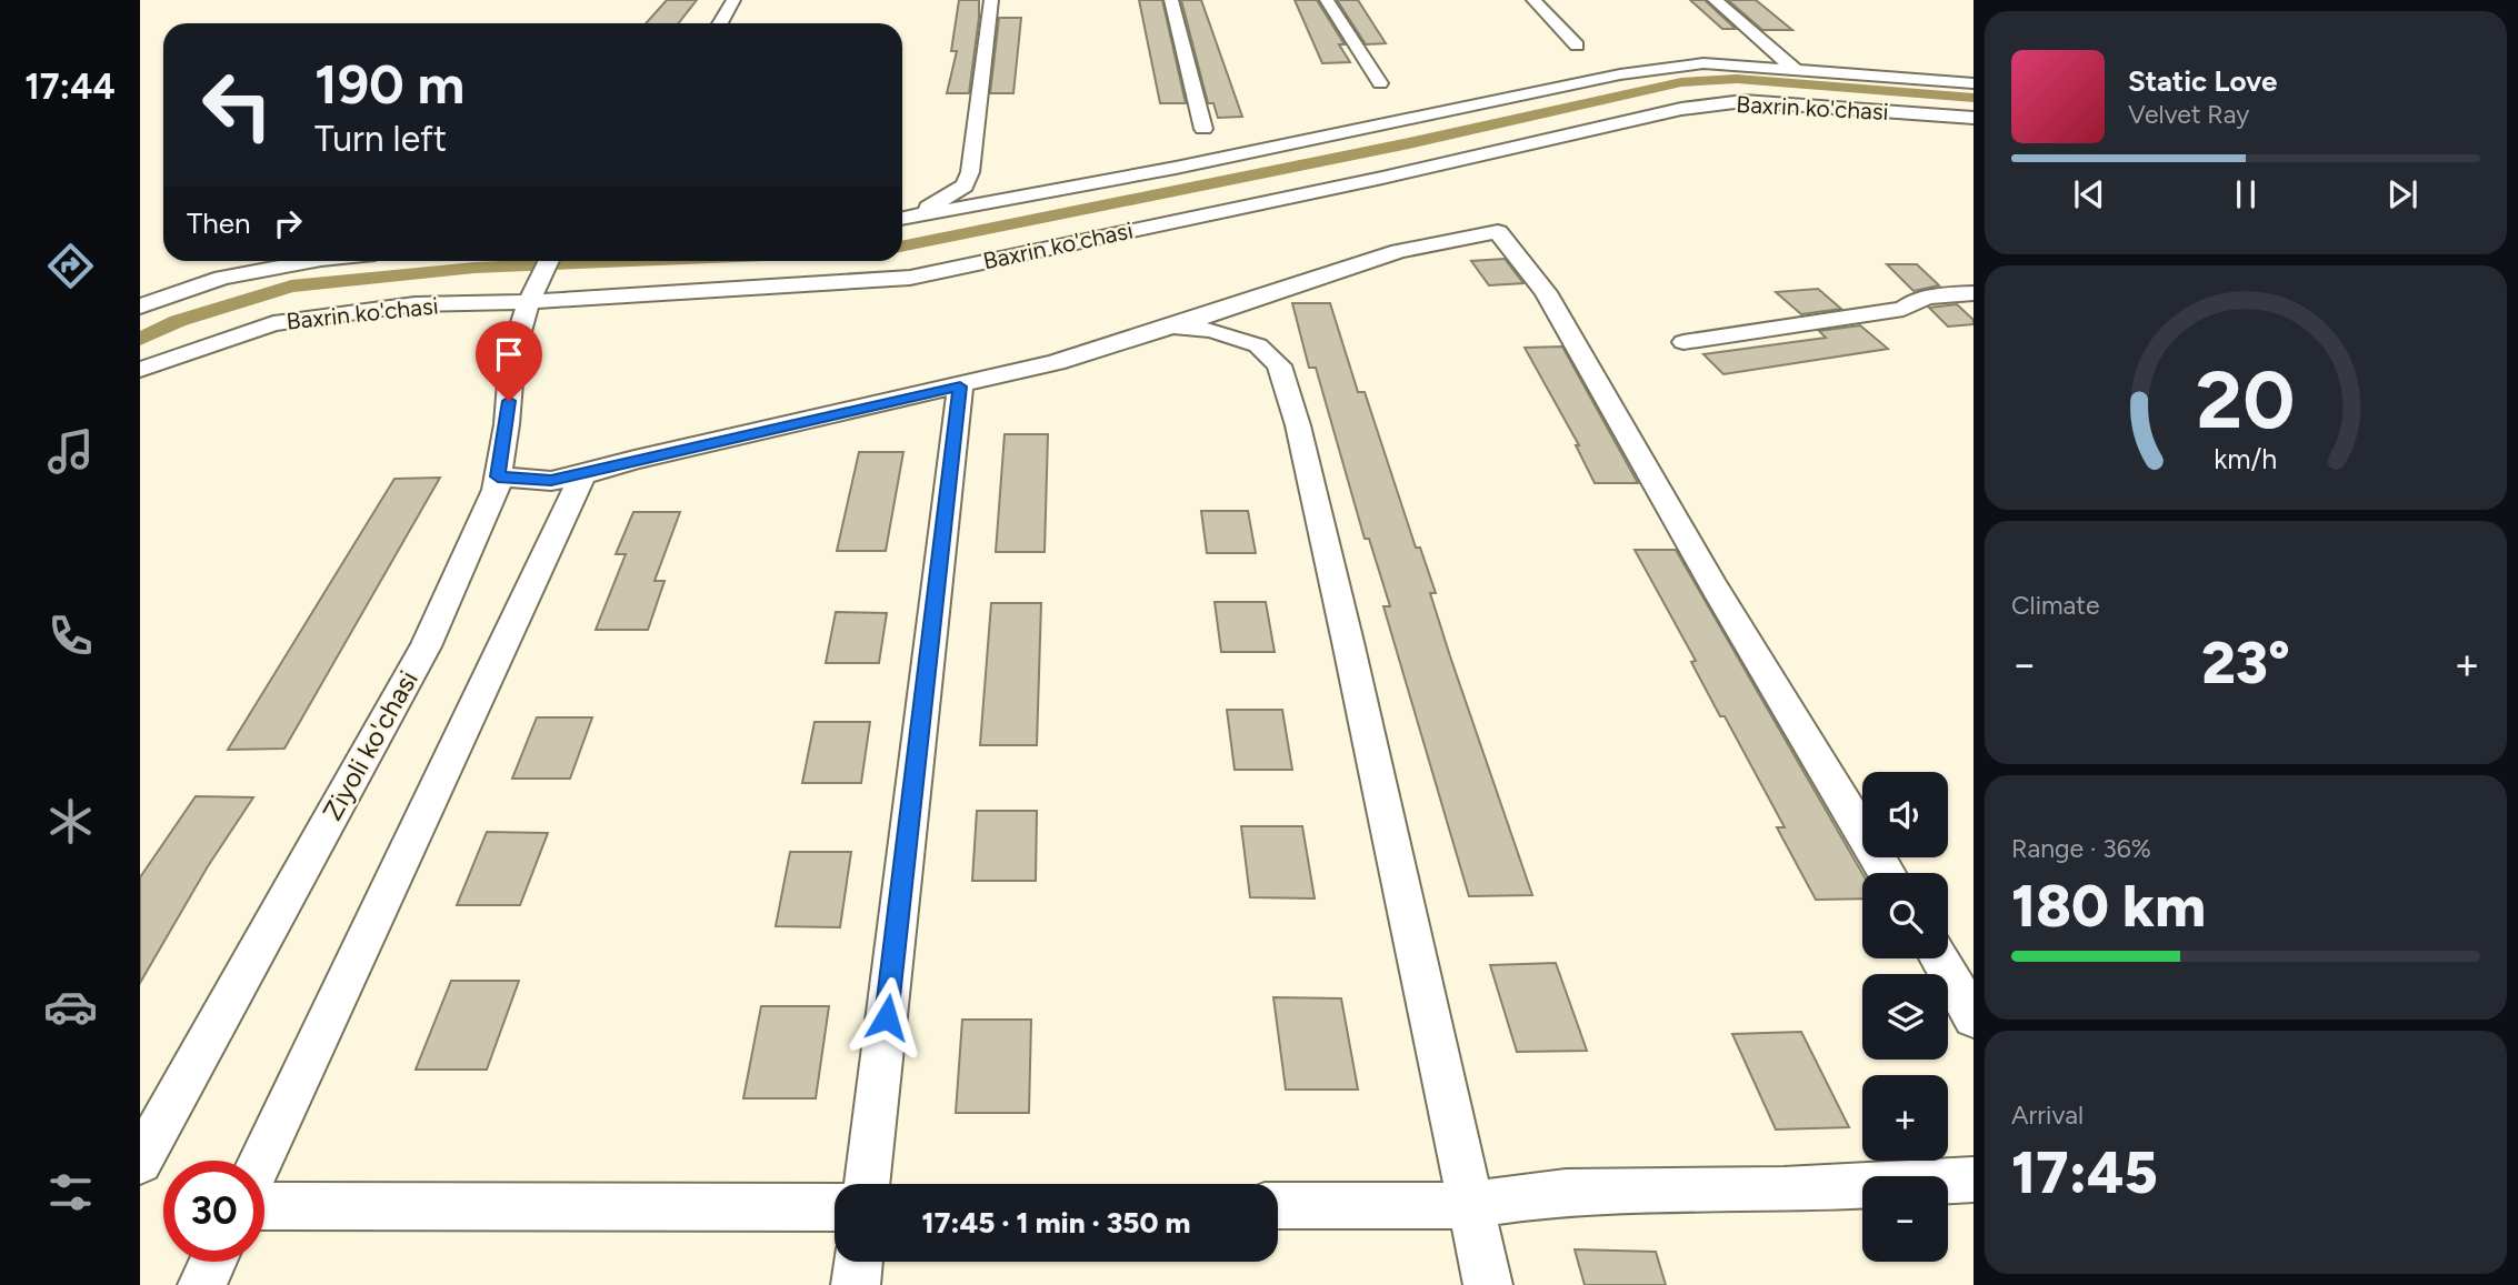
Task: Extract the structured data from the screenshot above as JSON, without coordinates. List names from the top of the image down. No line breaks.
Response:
{"streets":{"street":["Baxrin ko'chasi","Ziyoli ko'chasi"]},"crossings":[["Baxrin ko'chasi","Ziyoli ko'chasi"]],"page":{"tabs":"17:44","turn":["190 m","Turn left"],"song":["Static Love","Velvet Ray"],"then":"Then","tile":["Climate",["Range · 36%","180 km"],["Arrival","17:45"]],"heat":["−","23°","+"],"map_buttons":["+","−"],"limit":"30","trip":"17:45 · 1 min · 350 m","gauge":["20","km/h"]}}
